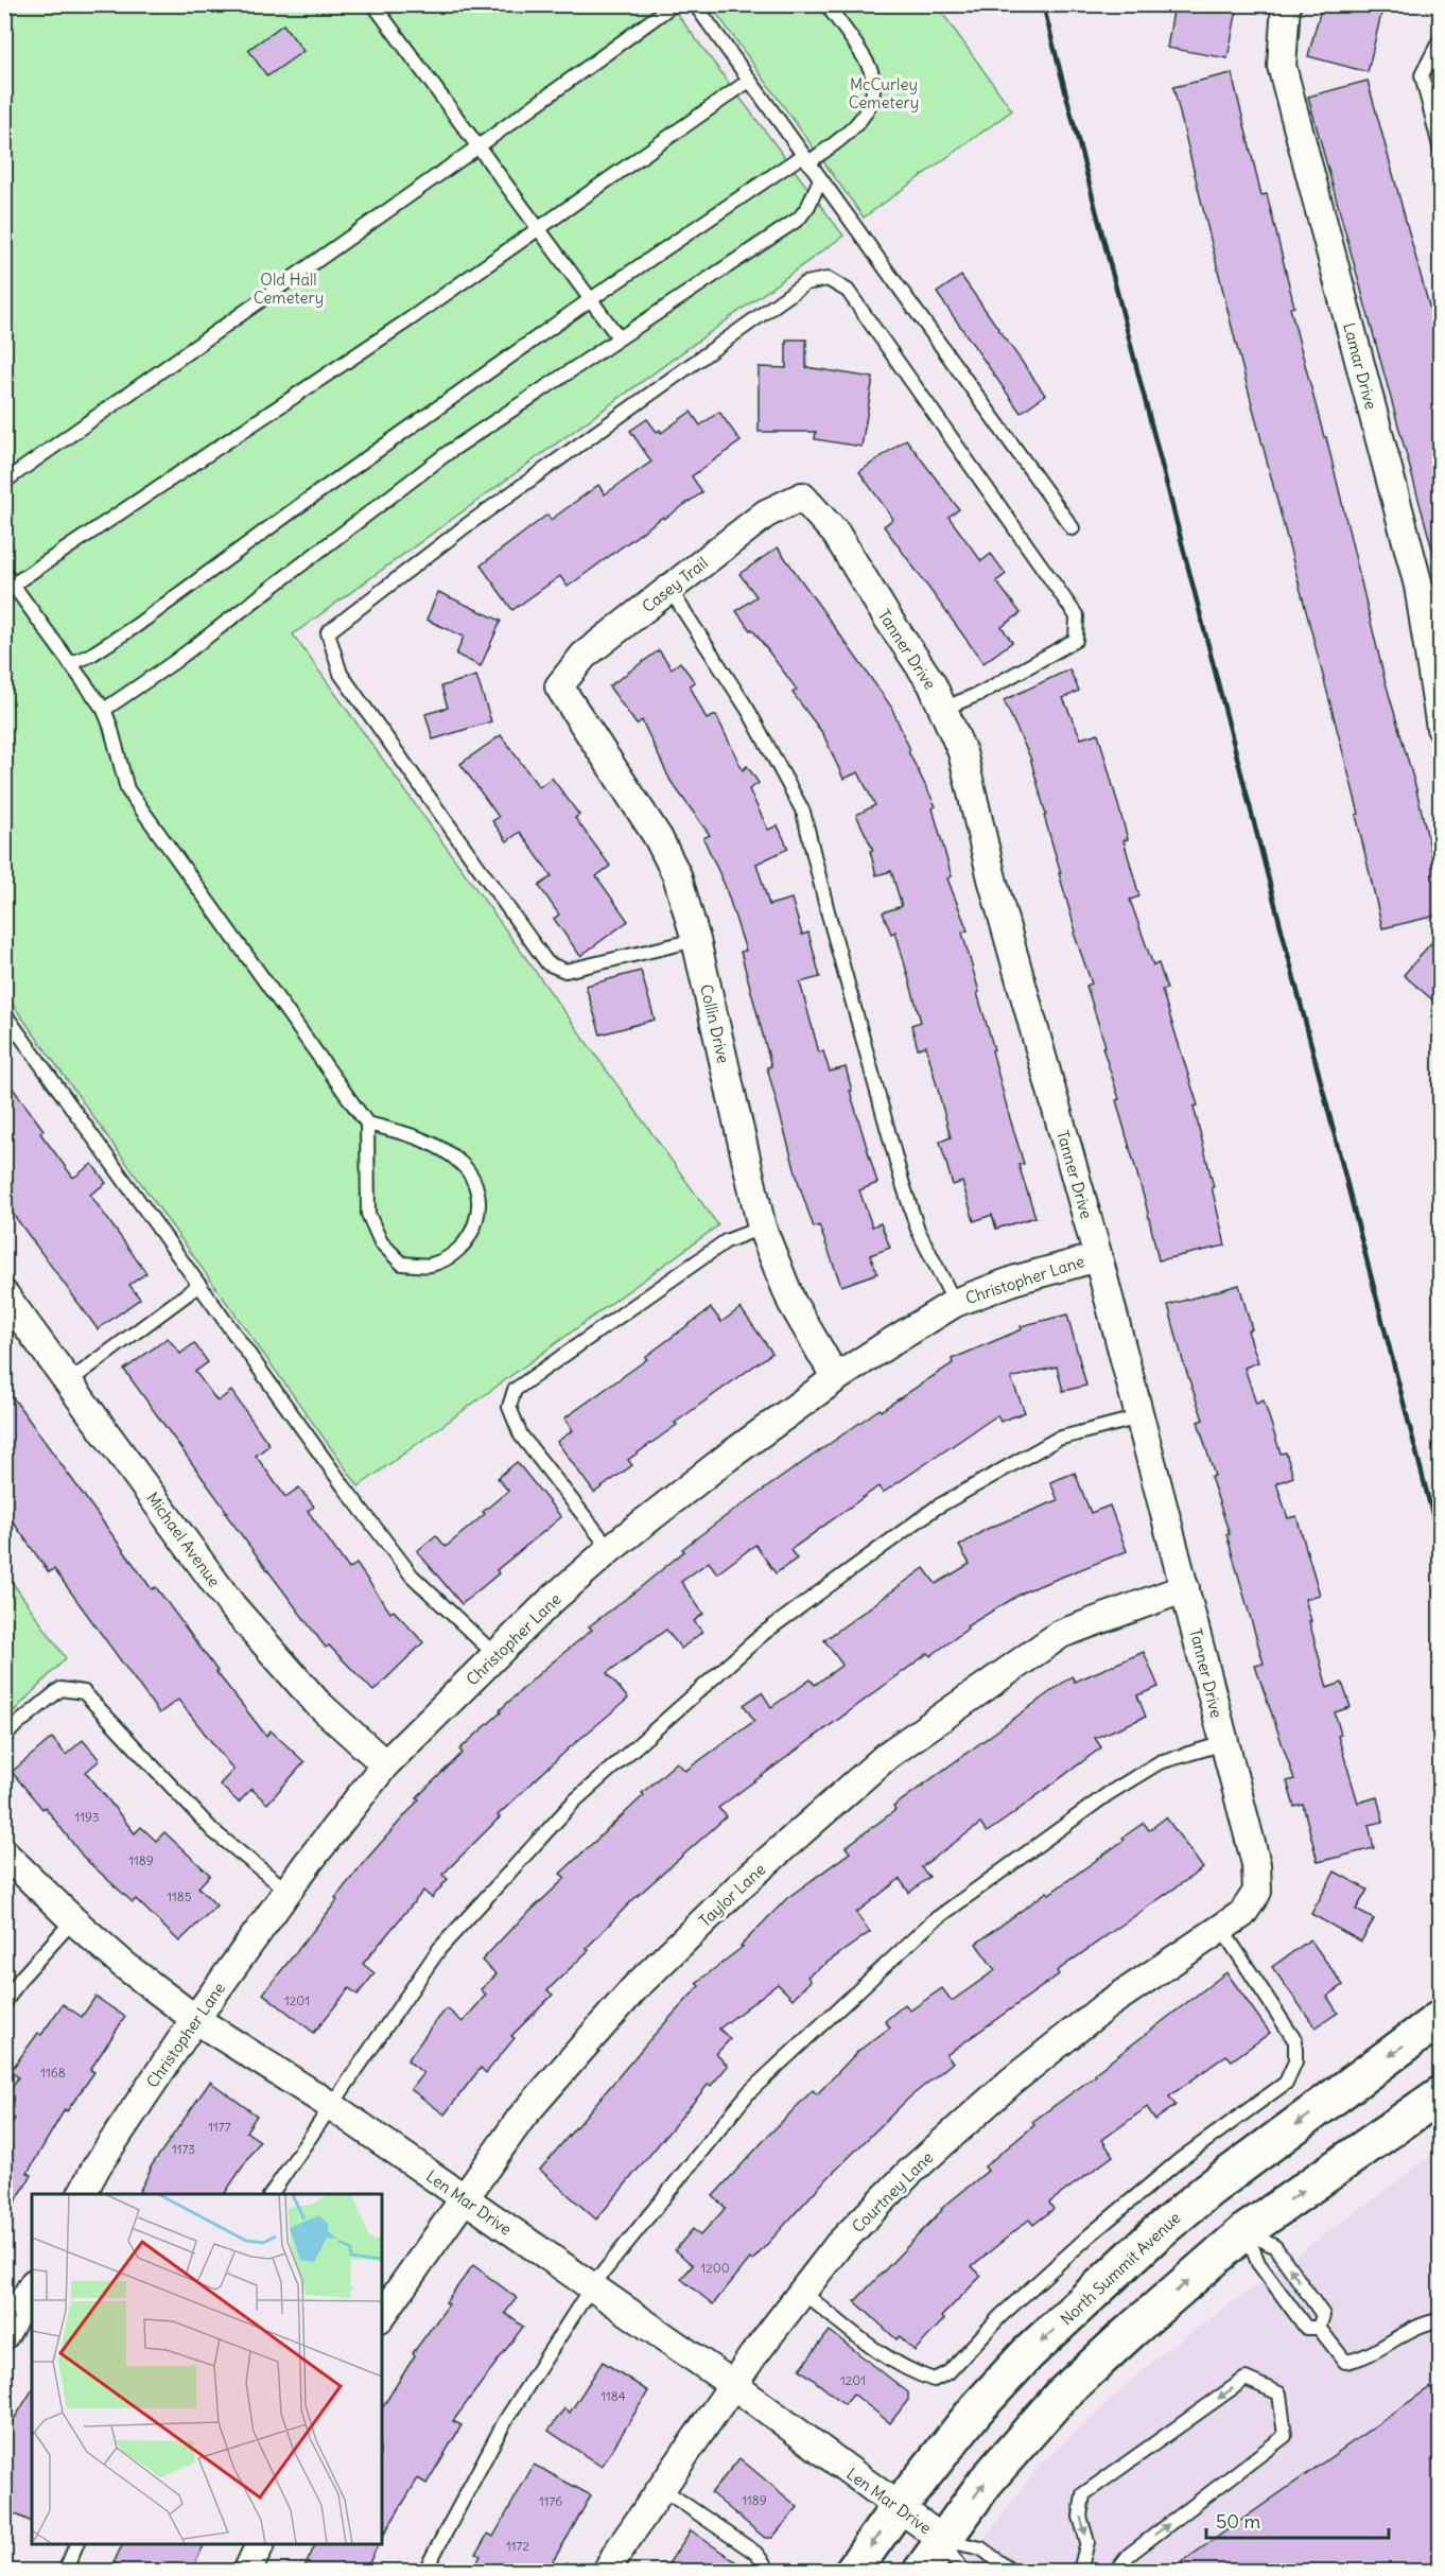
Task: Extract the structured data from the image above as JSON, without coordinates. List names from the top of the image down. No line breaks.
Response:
{"streets":{"main road":["North Summit Avenue"],"street":["Lamar Drive","Casey Trail","Tanner Drive","Collin Drive","Christopher Lane","Michael Avenue","Taylor Lane","Courtney Lane","Len Mar Drive"]},"crossings":[["Casey Trail","Tanner Drive"],["Casey Trail","Collin Drive"],["Tanner Drive","Christopher Lane"],["Tanner Drive","Taylor Lane"],["Tanner Drive","Courtney Lane"],["Collin Drive","Christopher Lane"],["Christopher Lane","Michael Avenue"],["Christopher Lane","Len Mar Drive"],["Taylor Lane","Len Mar Drive"],["Courtney Lane","Len Mar Drive"],["Len Mar Drive","North Summit Avenue"]],"parks":["McCurley Cemetery","Old Hall Cemetery"],"house_numbers":["1193","1189","1185","1201","1168","1177","1173","1200","1201","1184","1189","1176","1172"],"scale_bar":"50 m"}
